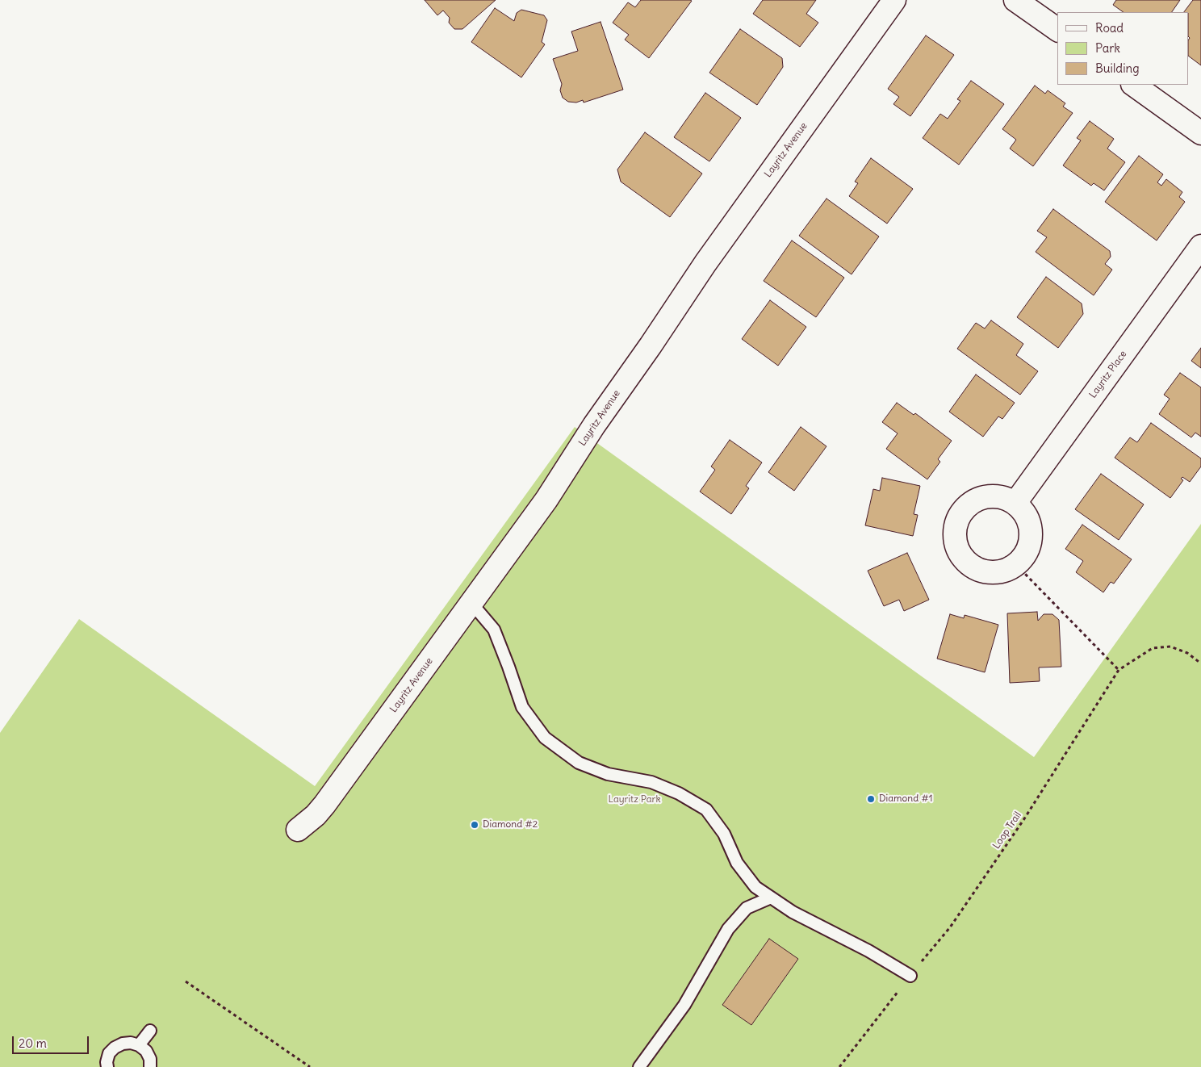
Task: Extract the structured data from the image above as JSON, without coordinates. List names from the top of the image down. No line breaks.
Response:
{"streets":{"street":["Layritz Avenue","Layritz Place"],"path":["Loop Trail"]},"parks":["Layritz Park"],"places":["Diamond #1","Diamond #2"],"legend":["Road","Park","Building"],"scale_bar":"20 m"}
